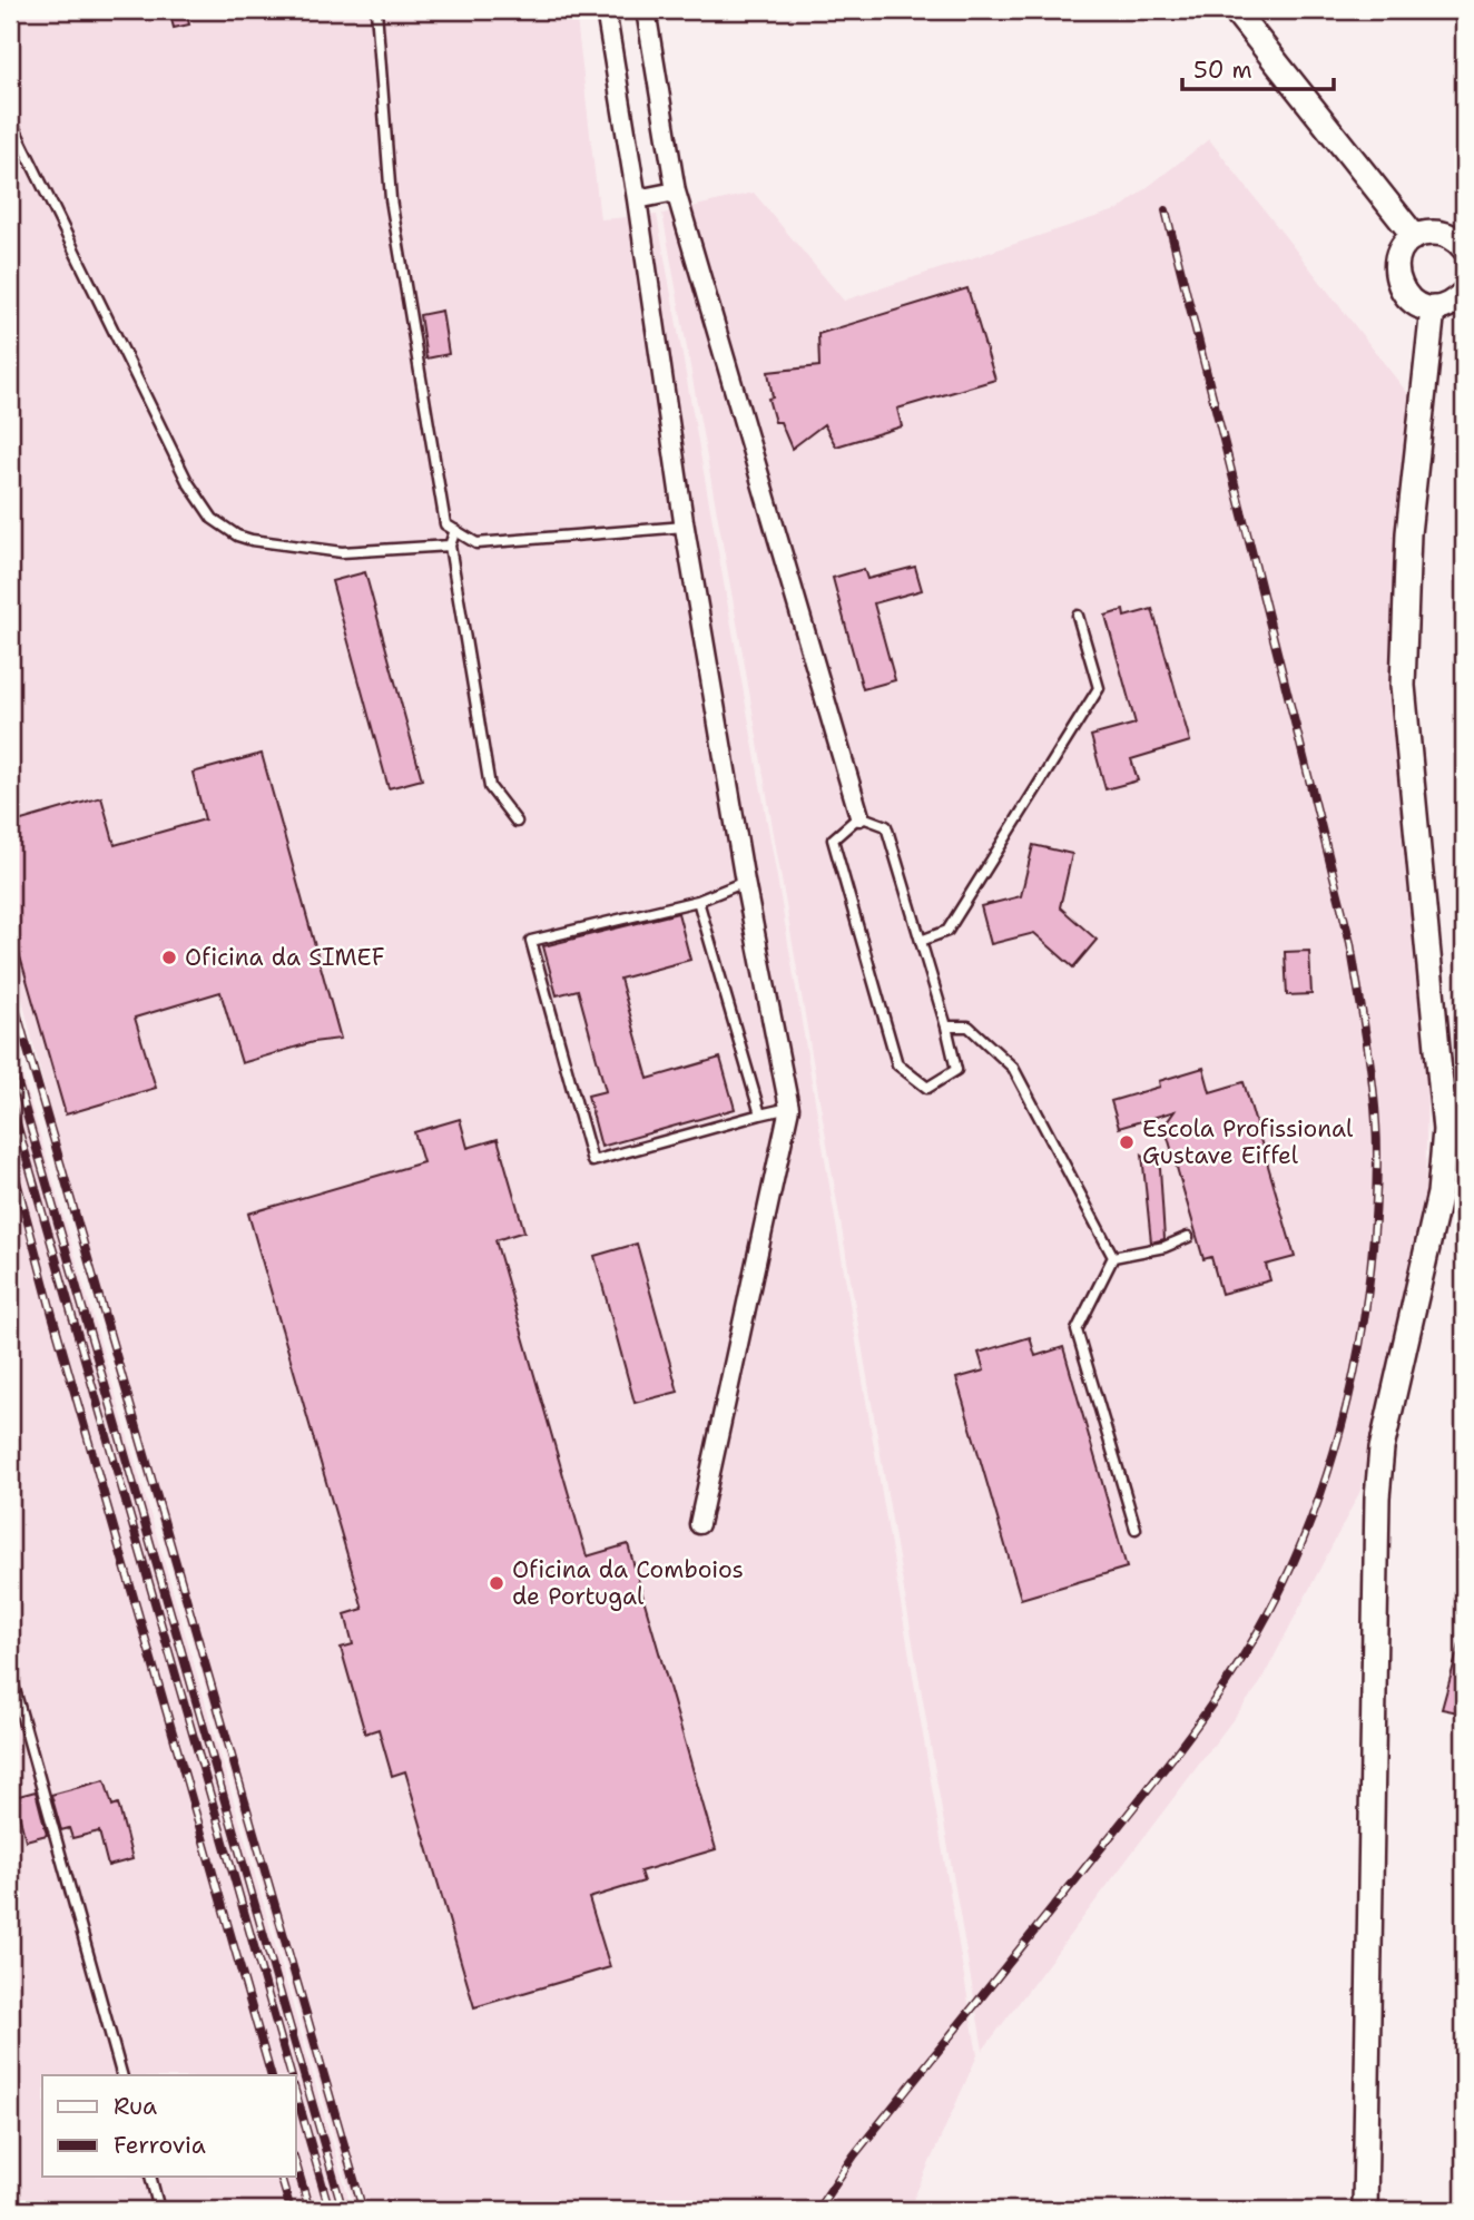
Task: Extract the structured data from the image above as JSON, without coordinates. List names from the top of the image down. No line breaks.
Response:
{"places":["Oficina da SIMEF","Escola Profissional Gustave Eiffel","Oficina da Comboios de Portugal"],"legend":["Rua","Ferrovia"],"scale_bar":"50 m"}
